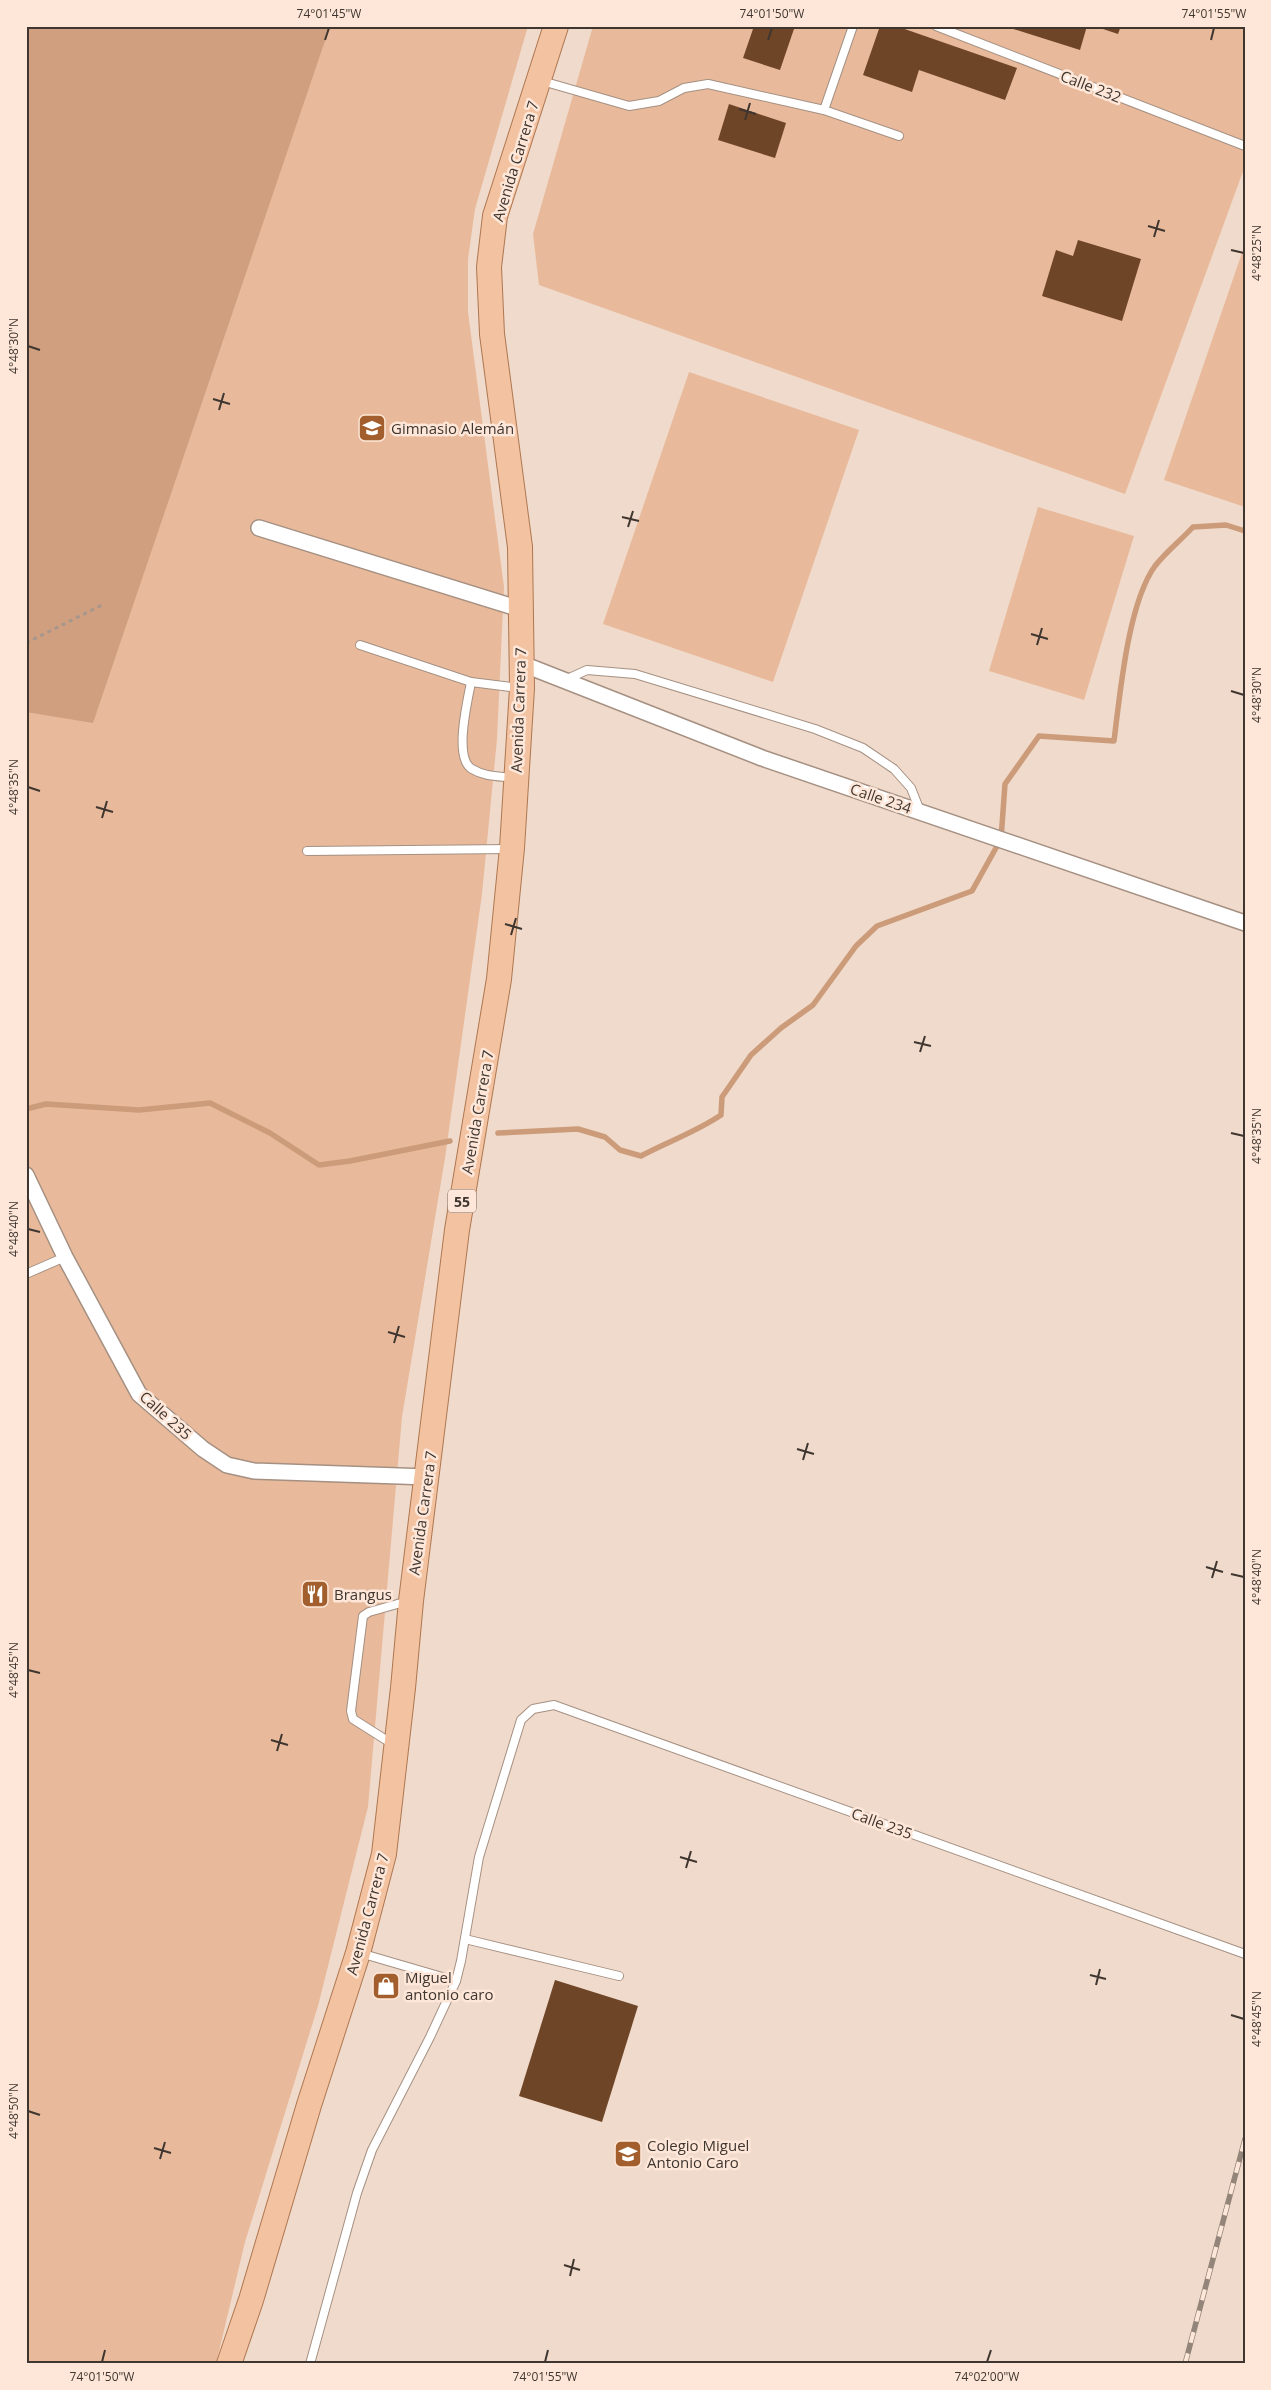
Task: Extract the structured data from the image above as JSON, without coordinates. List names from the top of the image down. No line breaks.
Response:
{"streets":{"main road":["Avenida Carrera 7","55"],"street":["Calle 234","Calle 235"],"lane":["Calle 232"]},"crossings":[["Avenida Carrera 7","Calle 234"],["Avenida Carrera 7","Calle 235"]],"places":{"school or university":["Gimnasio Alemán","Colegio Miguel Antonio Caro"],"restaurant":["Brangus"],"shop":["Miguel antonio caro"]},"coordinates":["74°01'45\"W","74°01'50\"W","74°01'55\"W","4°48'25\"N","4°48'30\"N","4°48'35\"N","4°48'40\"N","4°48'45\"N","4°48'50\"N","74°02'00\"W"]}
